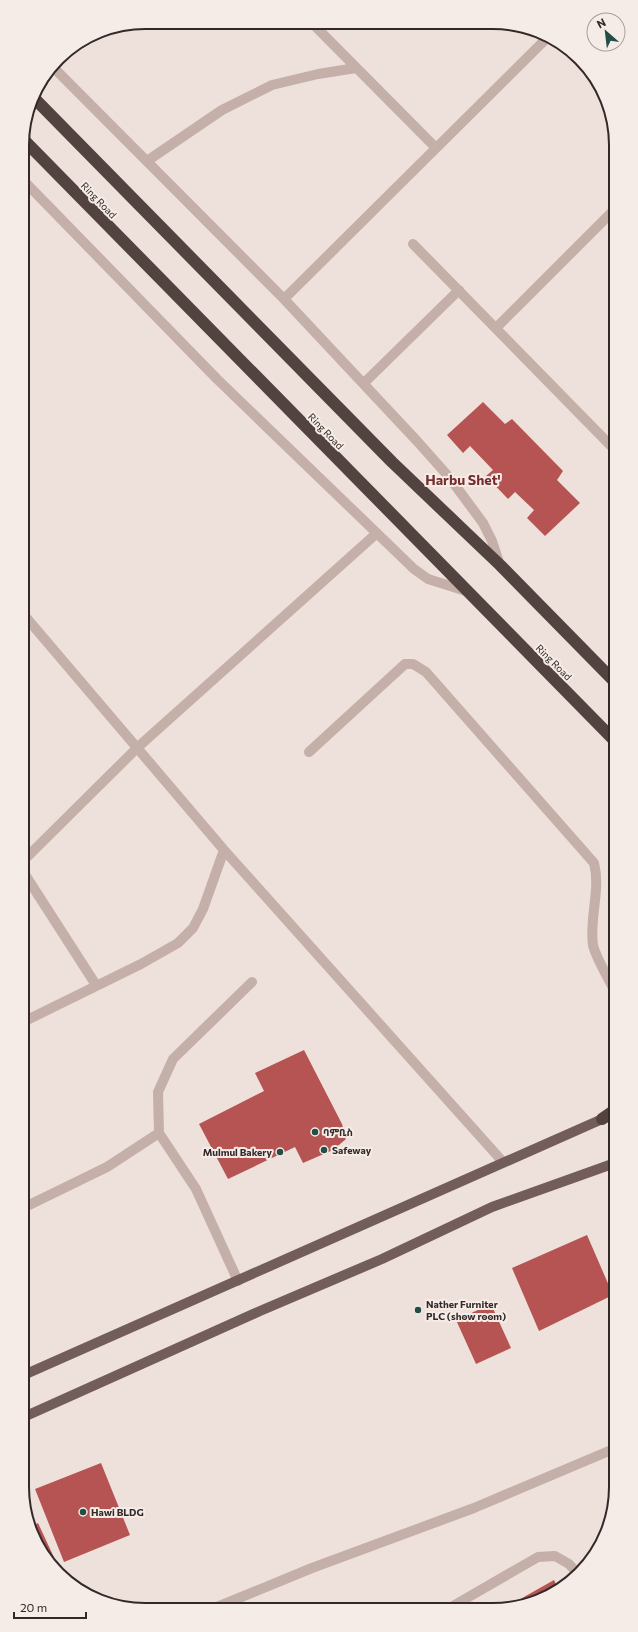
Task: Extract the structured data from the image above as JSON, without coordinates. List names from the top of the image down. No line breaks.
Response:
{"streets":{"highway":["Ring Road"]},"districts":["Harbu Shet'"],"places":["ባምቢስ","Safeway","Mulmul Bakery","Nather Furniter PLC (show room)","Hawi BLDG"],"scale_bar":"20 m","north":"top left"}
